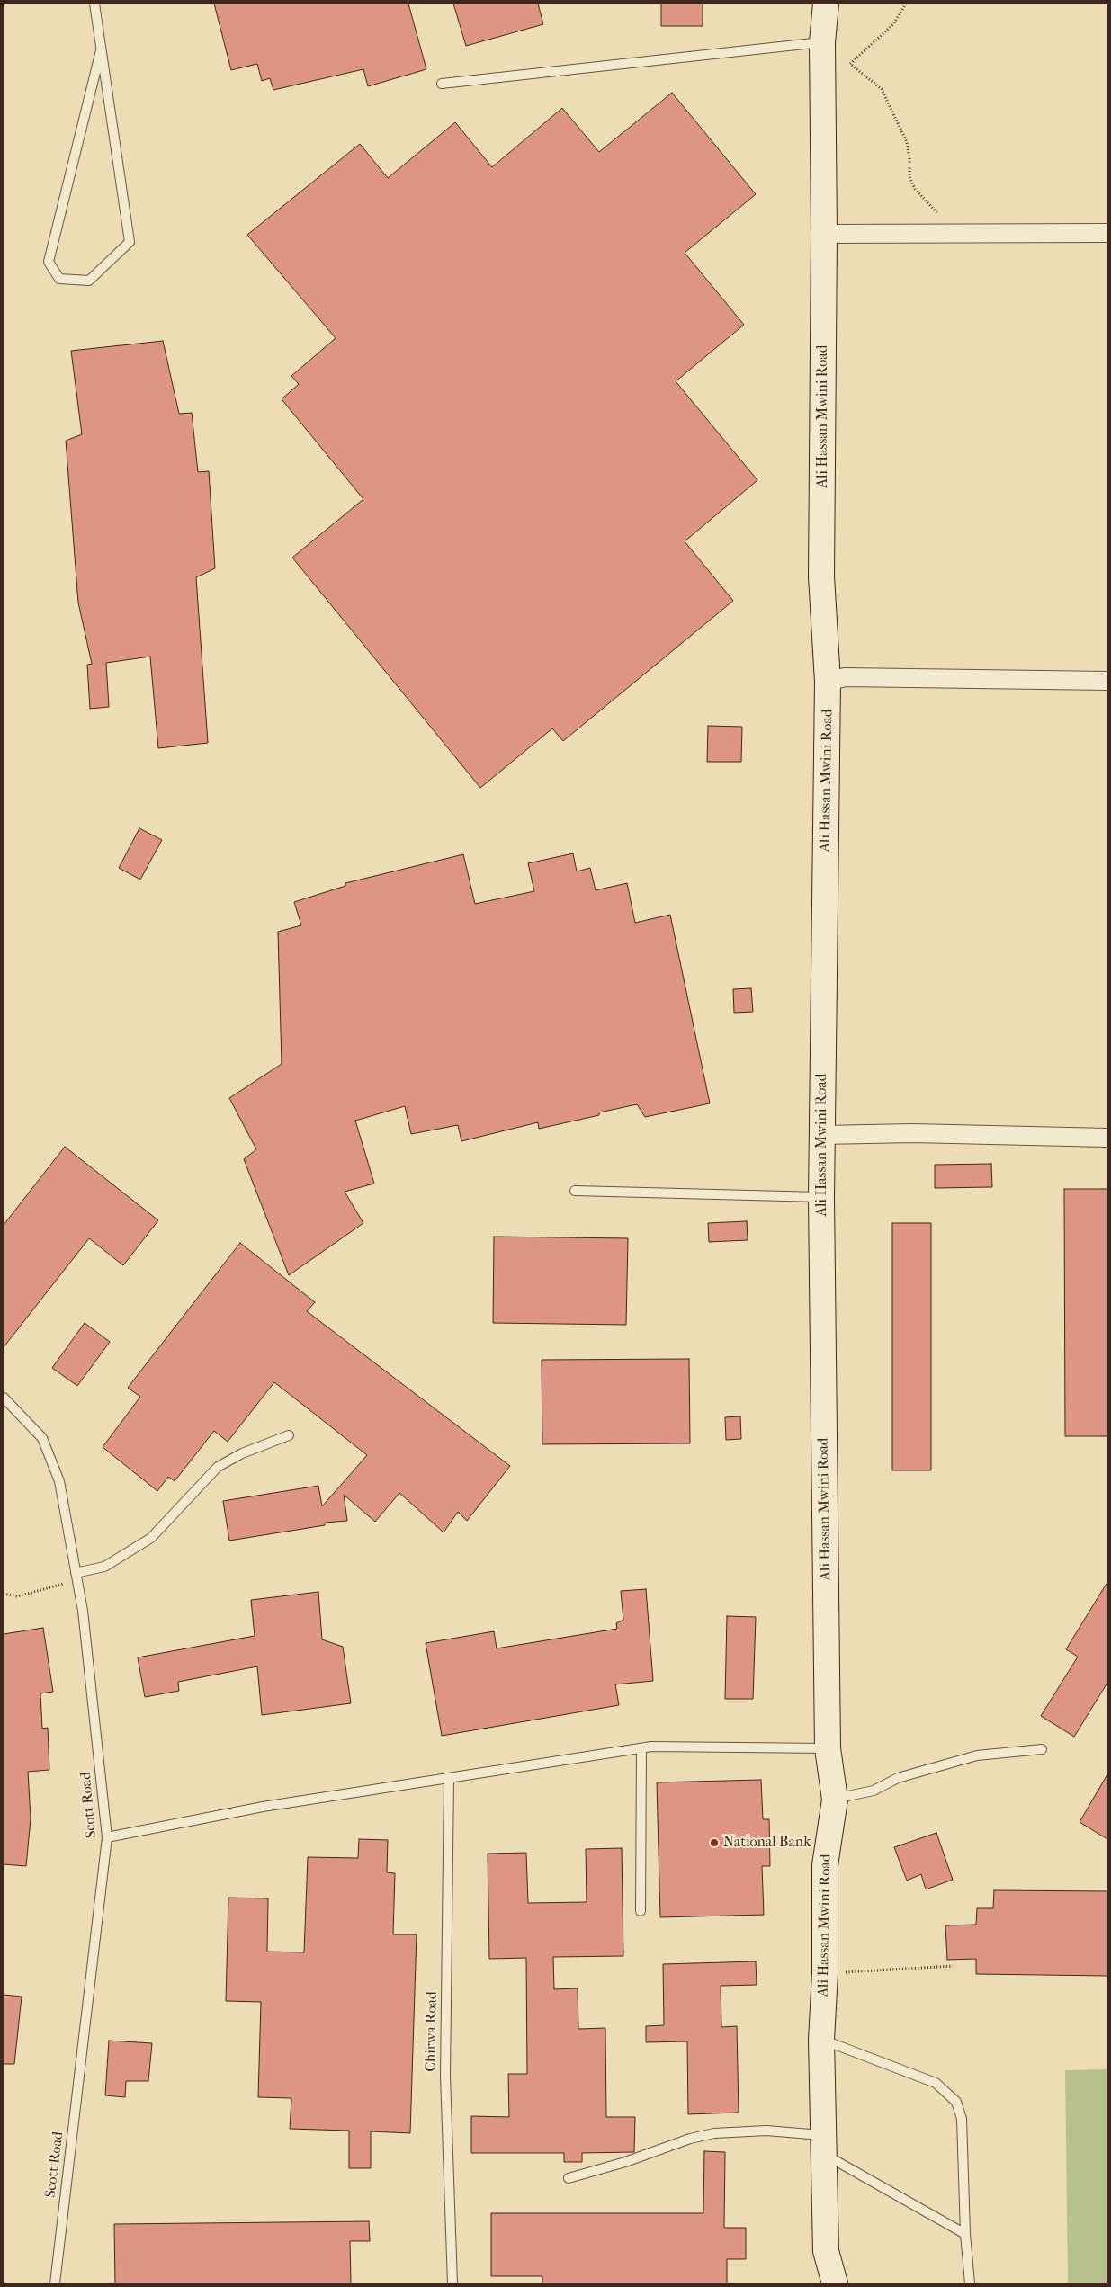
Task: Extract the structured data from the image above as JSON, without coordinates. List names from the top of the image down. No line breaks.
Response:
{"streets":{"main road":["Ali Hassan Mwini Road"],"lane":["Scott Road","Chirwa Road"]},"places":["National Bank"]}
